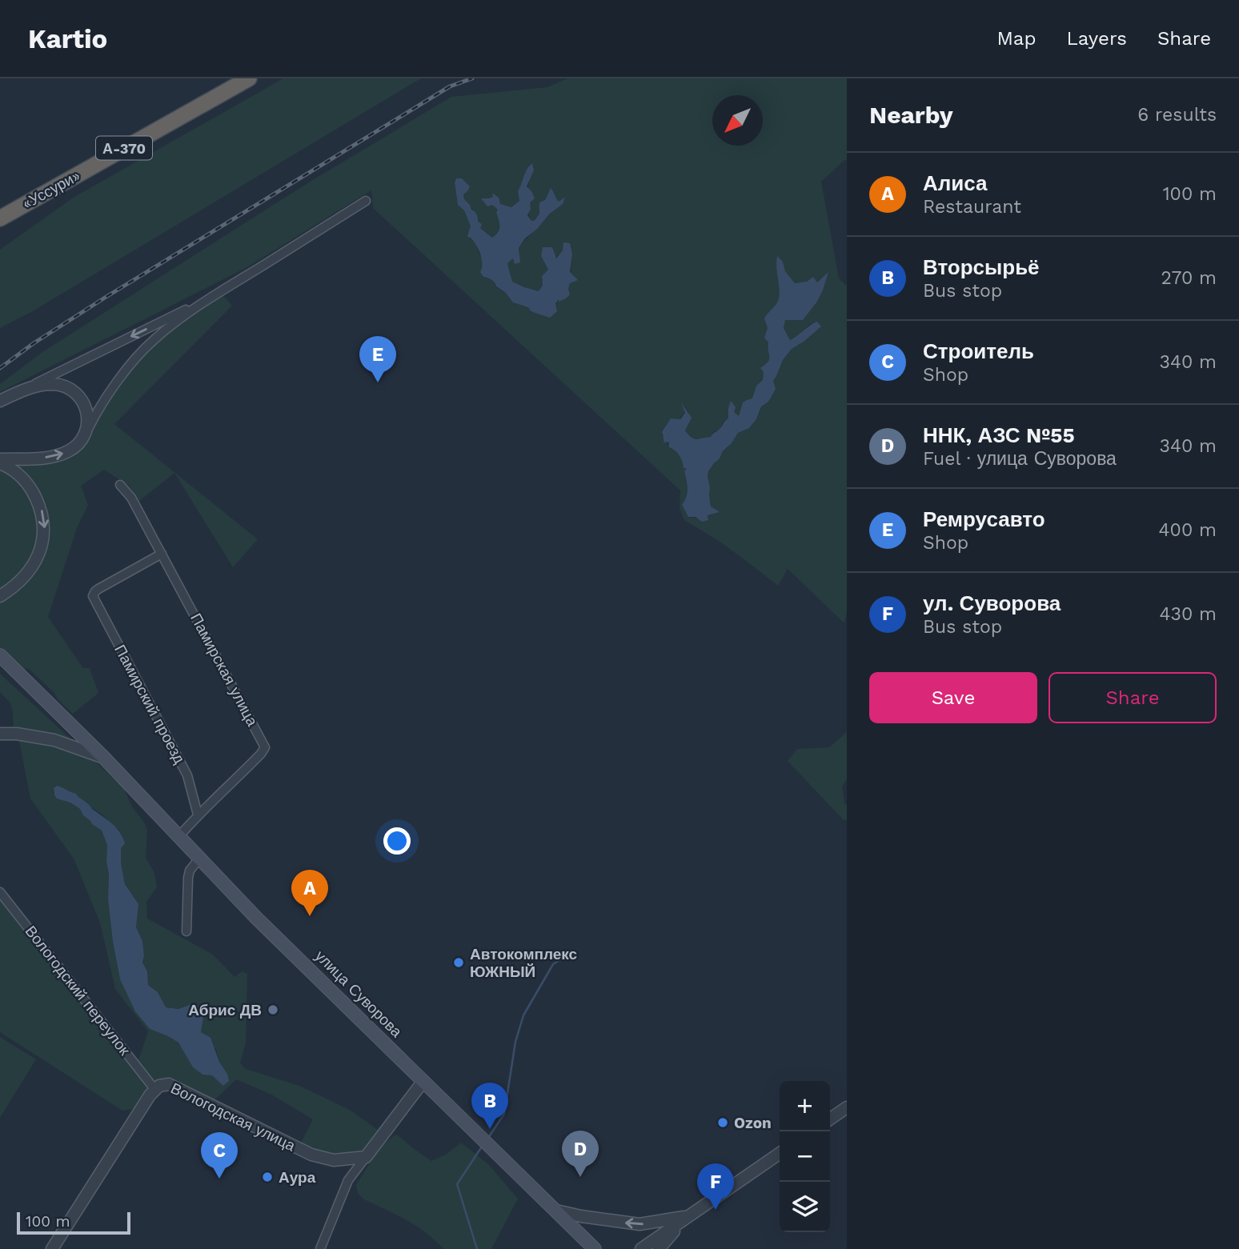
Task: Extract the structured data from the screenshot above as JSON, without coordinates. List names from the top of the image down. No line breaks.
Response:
{"streets":{"highway":["А-370","«Уссури»"],"main road":["улица Суворова"],"street":["Памирская улица","Памирский проезд","Вологодский переулок","Вологодская улица"]},"crossings":[["Памирская улица","Памирский проезд"],["Памирская улица","улица Суворова"],["Вологодский переулок","Вологодская улица"]],"places":["Автокомплекс ЮЖНЫЙ","Абрис ДВ","Ozon","Аура"],"scale_bar":"100 m","north":"bottom left","page":{"header":"Kartio","nav":["Map","Layers","Share"],"heading":["Nearby","6 results"],"list":[{"mark":"A","name":"Алиса","note":"Restaurant","value":"100 m"},{"mark":"B","name":"Вторсырьё","note":"Bus stop","value":"270 m"},{"mark":"C","name":"Строитель","note":"Shop","value":"340 m"},{"mark":"D","name":"ННК, АЗС №55","note":"Fuel · улица Суворова","value":"340 m"},{"mark":"E","name":"Ремрусавто","note":"Shop","value":"400 m"},{"mark":"F","name":"ул. Суворова","note":"Bus stop","value":"430 m"}],"pins":["E","A","B","D","C","F"],"buttons":["Save","Share"],"map_buttons":["+","−"],"scale":"100 m"}}
